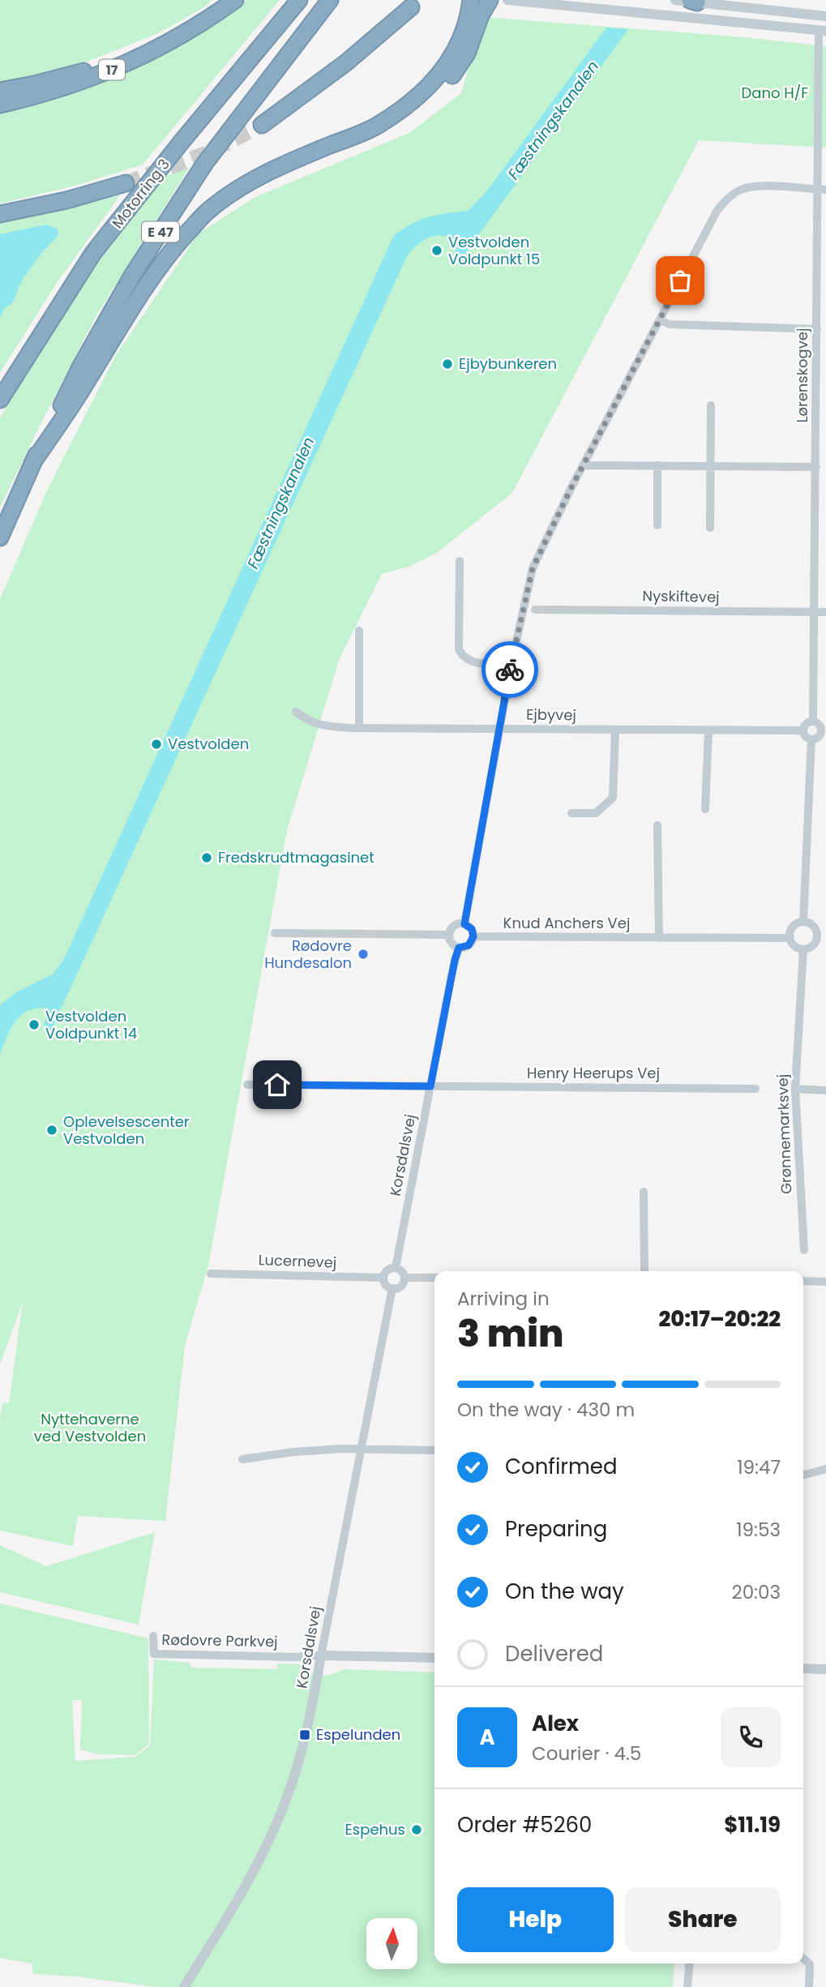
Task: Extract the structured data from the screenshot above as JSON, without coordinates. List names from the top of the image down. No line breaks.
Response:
{"streets":{"highway":["17","Motorring 3","E 47"],"street":["Lørenskogvej","Nyskiftevej","Ejbyvej","Knud Anchers Vej","Henry Heerups Vej","Grønnemarksvej","Korsdalsvej","Lucernevej","Rødovre Parkvej"]},"crossings":[["Lørenskogvej","Nyskiftevej"],["Lørenskogvej","Ejbyvej"],["Knud Anchers Vej","Grønnemarksvej"],["Knud Anchers Vej","Korsdalsvej"],["Henry Heerups Vej","Korsdalsvej"],["Korsdalsvej","Lucernevej"],["Korsdalsvej","Rødovre Parkvej"]],"water":["Fæstningskanalen"],"parks":["Dano H/F","Nyttehaverne ved Vestvolden"],"places":{"other":["Vestvolden Voldpunkt 15","Ejbybunkeren","Vestvolden","Fredskrudtmagasinet","Rødovre Hundesalon","Vestvolden Voldpunkt 14","Oplevelsescenter Vestvolden","Espehus"],"transit":["Espelunden"]},"north":"top","page":{"heading":["3 min","Arriving in","20:17–20:22"],"panel":["Alex","Courier · 4.5","Order #5260","$11.19"],"bar":"On the way · 430 m","list":[["Confirmed","19:47"],["Preparing","19:53"],["On the way","20:03"],"Delivered"],"round":"A","buttons":["Help","Share"]}}
